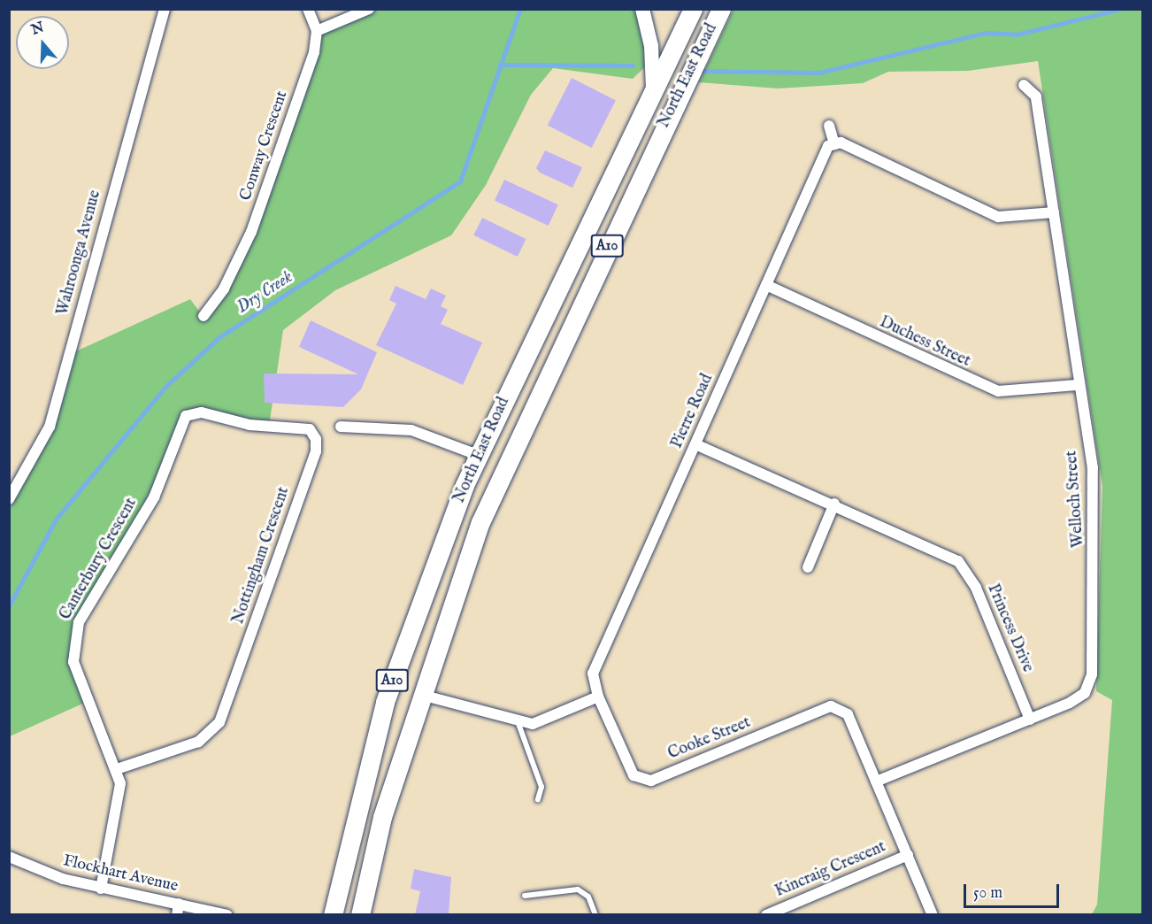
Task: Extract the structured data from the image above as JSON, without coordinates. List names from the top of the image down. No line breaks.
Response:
{"streets":{"highway":["North East Road","A10"],"street":["Conway Crescent","Wahroonga Avenue","Duchess Street","Pierre Road","Welloch Street","Nottingham Crescent","Canterbury Crescent","Princess Drive","Cooke Street","Kincraig Crescent","Flockhart Avenue"]},"crossings":[["Duchess Street","Pierre Road"],["Duchess Street","Welloch Street"],["Pierre Road","Princess Drive"],["Pierre Road","Cooke Street"],["Welloch Street","Princess Drive"],["Welloch Street","Cooke Street"],["Nottingham Crescent","Canterbury Crescent"],["Canterbury Crescent","Flockhart Avenue"],["Cooke Street","Kincraig Crescent"]],"water":["Dry Creek"],"scale_bar":"50 m","north":"top"}
